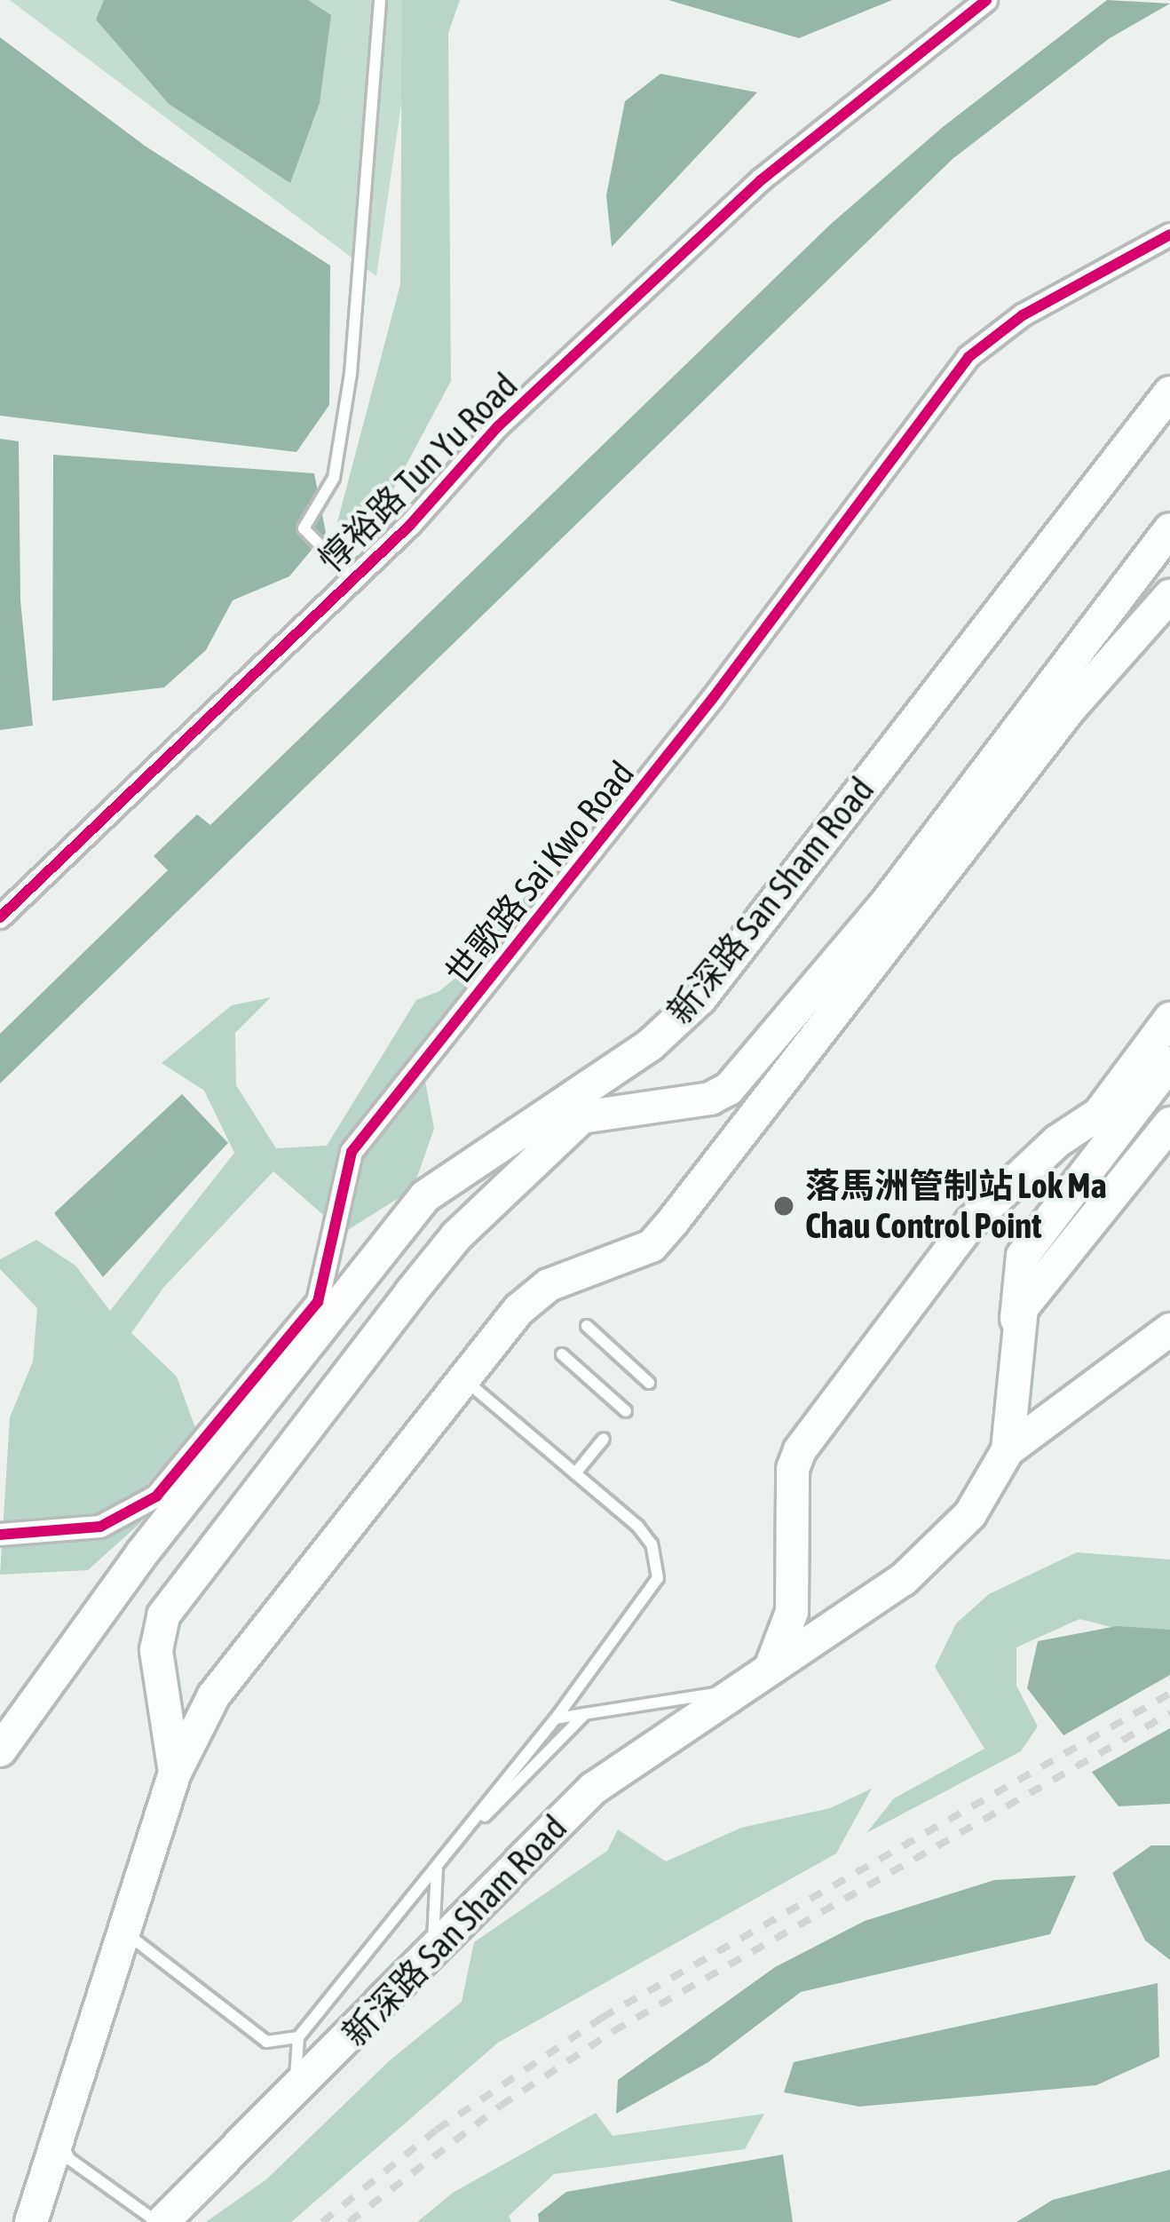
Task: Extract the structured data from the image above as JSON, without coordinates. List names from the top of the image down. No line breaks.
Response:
{"streets":{"main road":["新深路 San Sham Road"],"street":["惇裕路 Tun Yu Road","世歌路 Sai Kwo Road"]},"places":["落馬洲管制站 Lok Ma Chau Control Point"]}
